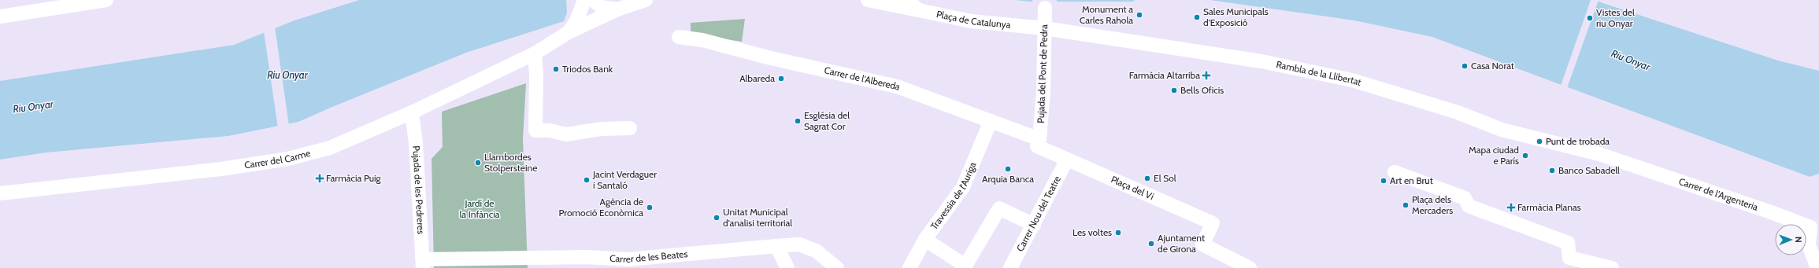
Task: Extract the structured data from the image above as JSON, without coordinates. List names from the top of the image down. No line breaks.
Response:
{"streets":{"street":["Plaça de Catalunya","Pujada del Pont de Pedra","Rambla de la Llibertat","Carrer de l'Albereda","Carrer del Carme","Plaça del Vi","Pujada de les Pedreres","Carrer de l'Argenteria","Travessia de l'Auriga","Carrer Nou del Teatre","Carrer de les Beates"]},"crossings":[["Plaça de Catalunya","Pujada del Pont de Pedra"],["Plaça de Catalunya","Rambla de la Llibertat"],["Pujada del Pont de Pedra","Rambla de la Llibertat"],["Pujada del Pont de Pedra","Carrer de l'Albereda"],["Pujada del Pont de Pedra","Plaça del Vi"],["Rambla de la Llibertat","Carrer de l'Argenteria"],["Carrer de l'Albereda","Plaça del Vi"],["Carrer de l'Albereda","Travessia de l'Auriga"],["Carrer del Carme","Pujada de les Pedreres"],["Plaça del Vi","Carrer Nou del Teatre"],["Pujada de les Pedreres","Carrer de les Beates"]],"water":["Riu Onyar"],"parks":["Jardí de la Infància"],"places":{"other":["Monument a Carles Rahola","Sales Municipals d'Exposició","Vistes del riu Onyar","Casa Norat","Triodos Bank","Albareda","Bells Oficis","Església del Sagrat Cor","Punt de trobada","Mapa ciudad e París","Llambordes Stolpersteine","Arquia Banca","Banco Sabadell","El Sol","Jacint Verdaguer i Santaló","Art en Brut","Plaça dels Mercaders","Agència de Promoció Econòmica","Unitat Municipal d'analisi territorial","Les voltes","Ajuntament de Girona"],"health":["Farmàcia Altarriba","Farmàcia Puig","Farmàcia Planas"]},"north":"right"}
